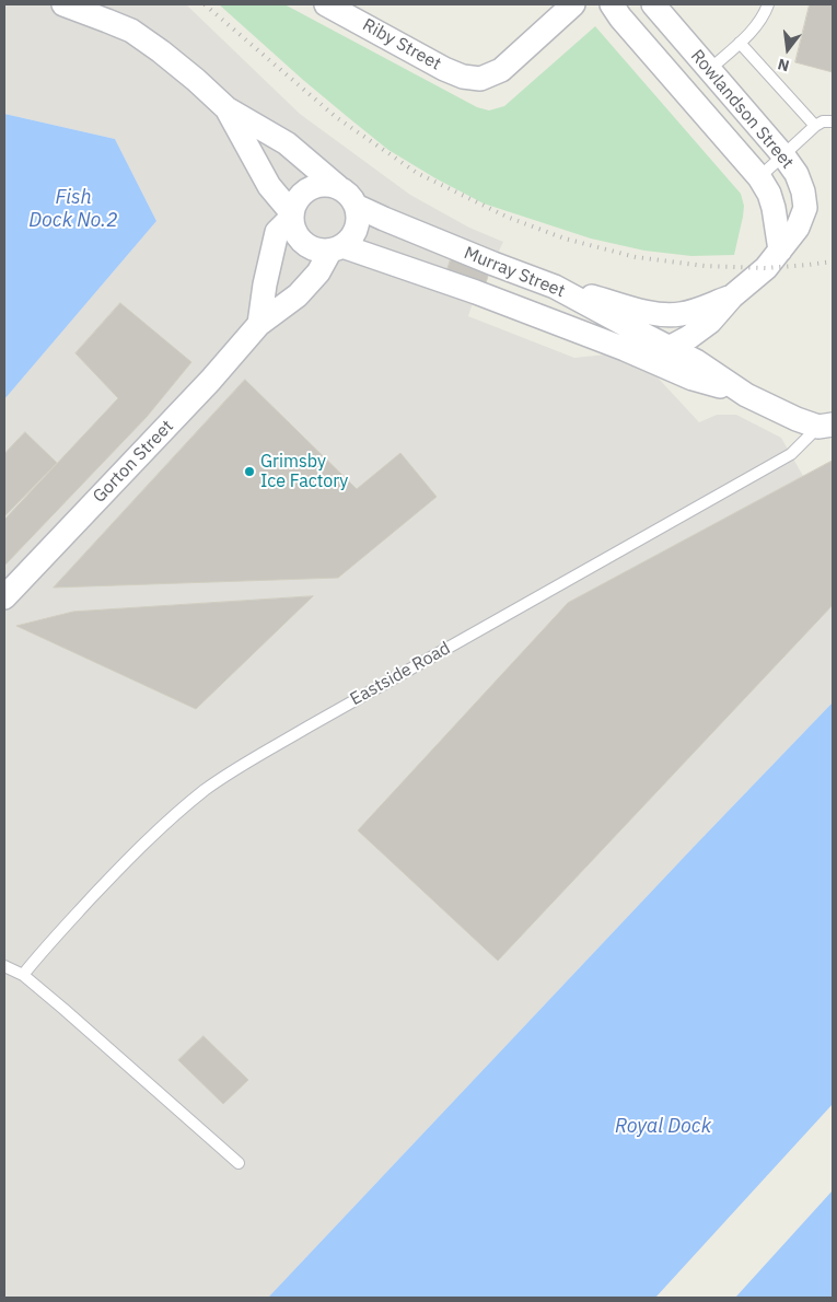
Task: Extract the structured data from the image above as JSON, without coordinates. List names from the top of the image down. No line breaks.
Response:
{"streets":{"street":["Riby Street","Rowlandson Street","Murray Street","Gorton Street","Eastside Road"]},"crossings":[["Rowlandson Street","Murray Street"],["Rowlandson Street","Eastside Road"],["Murray Street","Gorton Street"],["Murray Street","Eastside Road"]],"water":["Fish Dock No.2","Royal Dock"],"places":["Grimsby Ice Factory"],"north":"bottom"}
